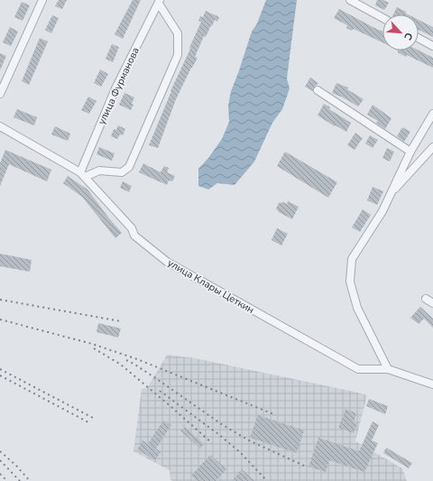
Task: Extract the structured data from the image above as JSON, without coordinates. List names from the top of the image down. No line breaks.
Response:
{"streets":{"street":["улица Фурманова","улица Клары Цеткин"]},"crossings":[["улица Фурманова","улица Клары Цеткин"]],"north":"bottom right"}
